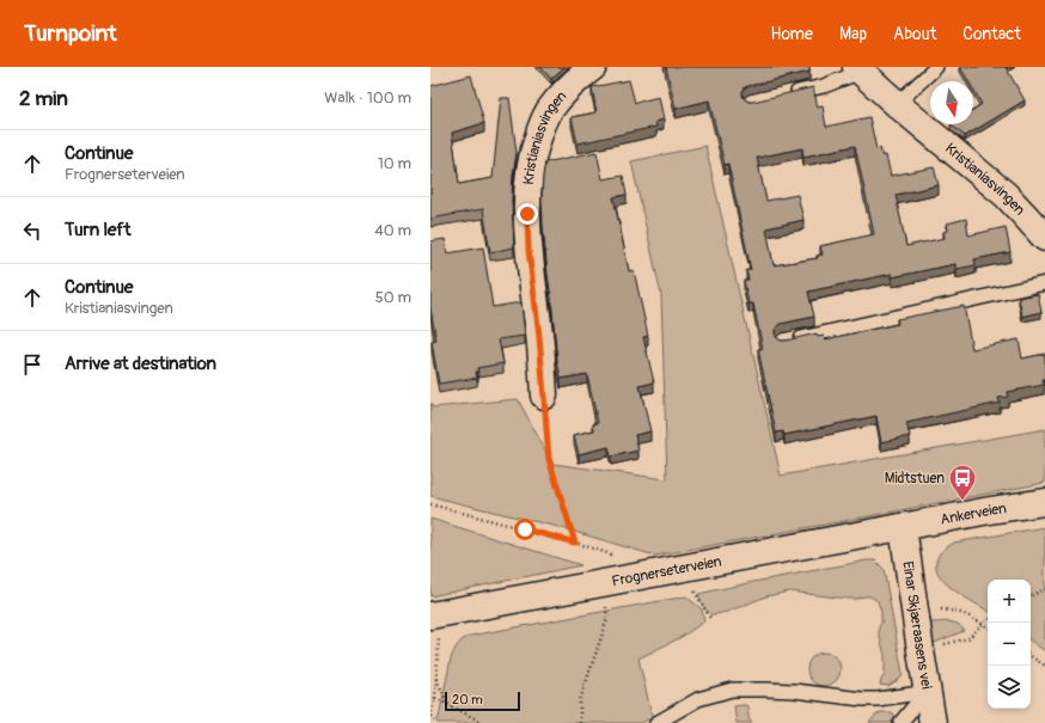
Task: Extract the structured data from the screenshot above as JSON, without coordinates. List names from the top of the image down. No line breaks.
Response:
{"streets":{"street":["Kristianiasvingen","Ankerveien","Frognerseterveien","Einar Skjæraasens vei"]},"crossings":[["Ankerveien","Frognerseterveien"],["Ankerveien","Einar Skjæraasens vei"],["Frognerseterveien","Einar Skjæraasens vei"]],"places":{"bus stop":["Midtstuen"]},"scale_bar":"20 m","north":"bottom","page":{"header":"Turnpoint","nav":["Home","Map","About","Contact"],"heading":["2 min","Walk · 100 m"],"list":[["Continue","Frognerseterveien","10 m"],["Turn left","40 m"],["Continue","Kristianiasvingen","50 m"],"Arrive at destination"],"map_buttons":["+","−"],"scale":"20 m"}}
